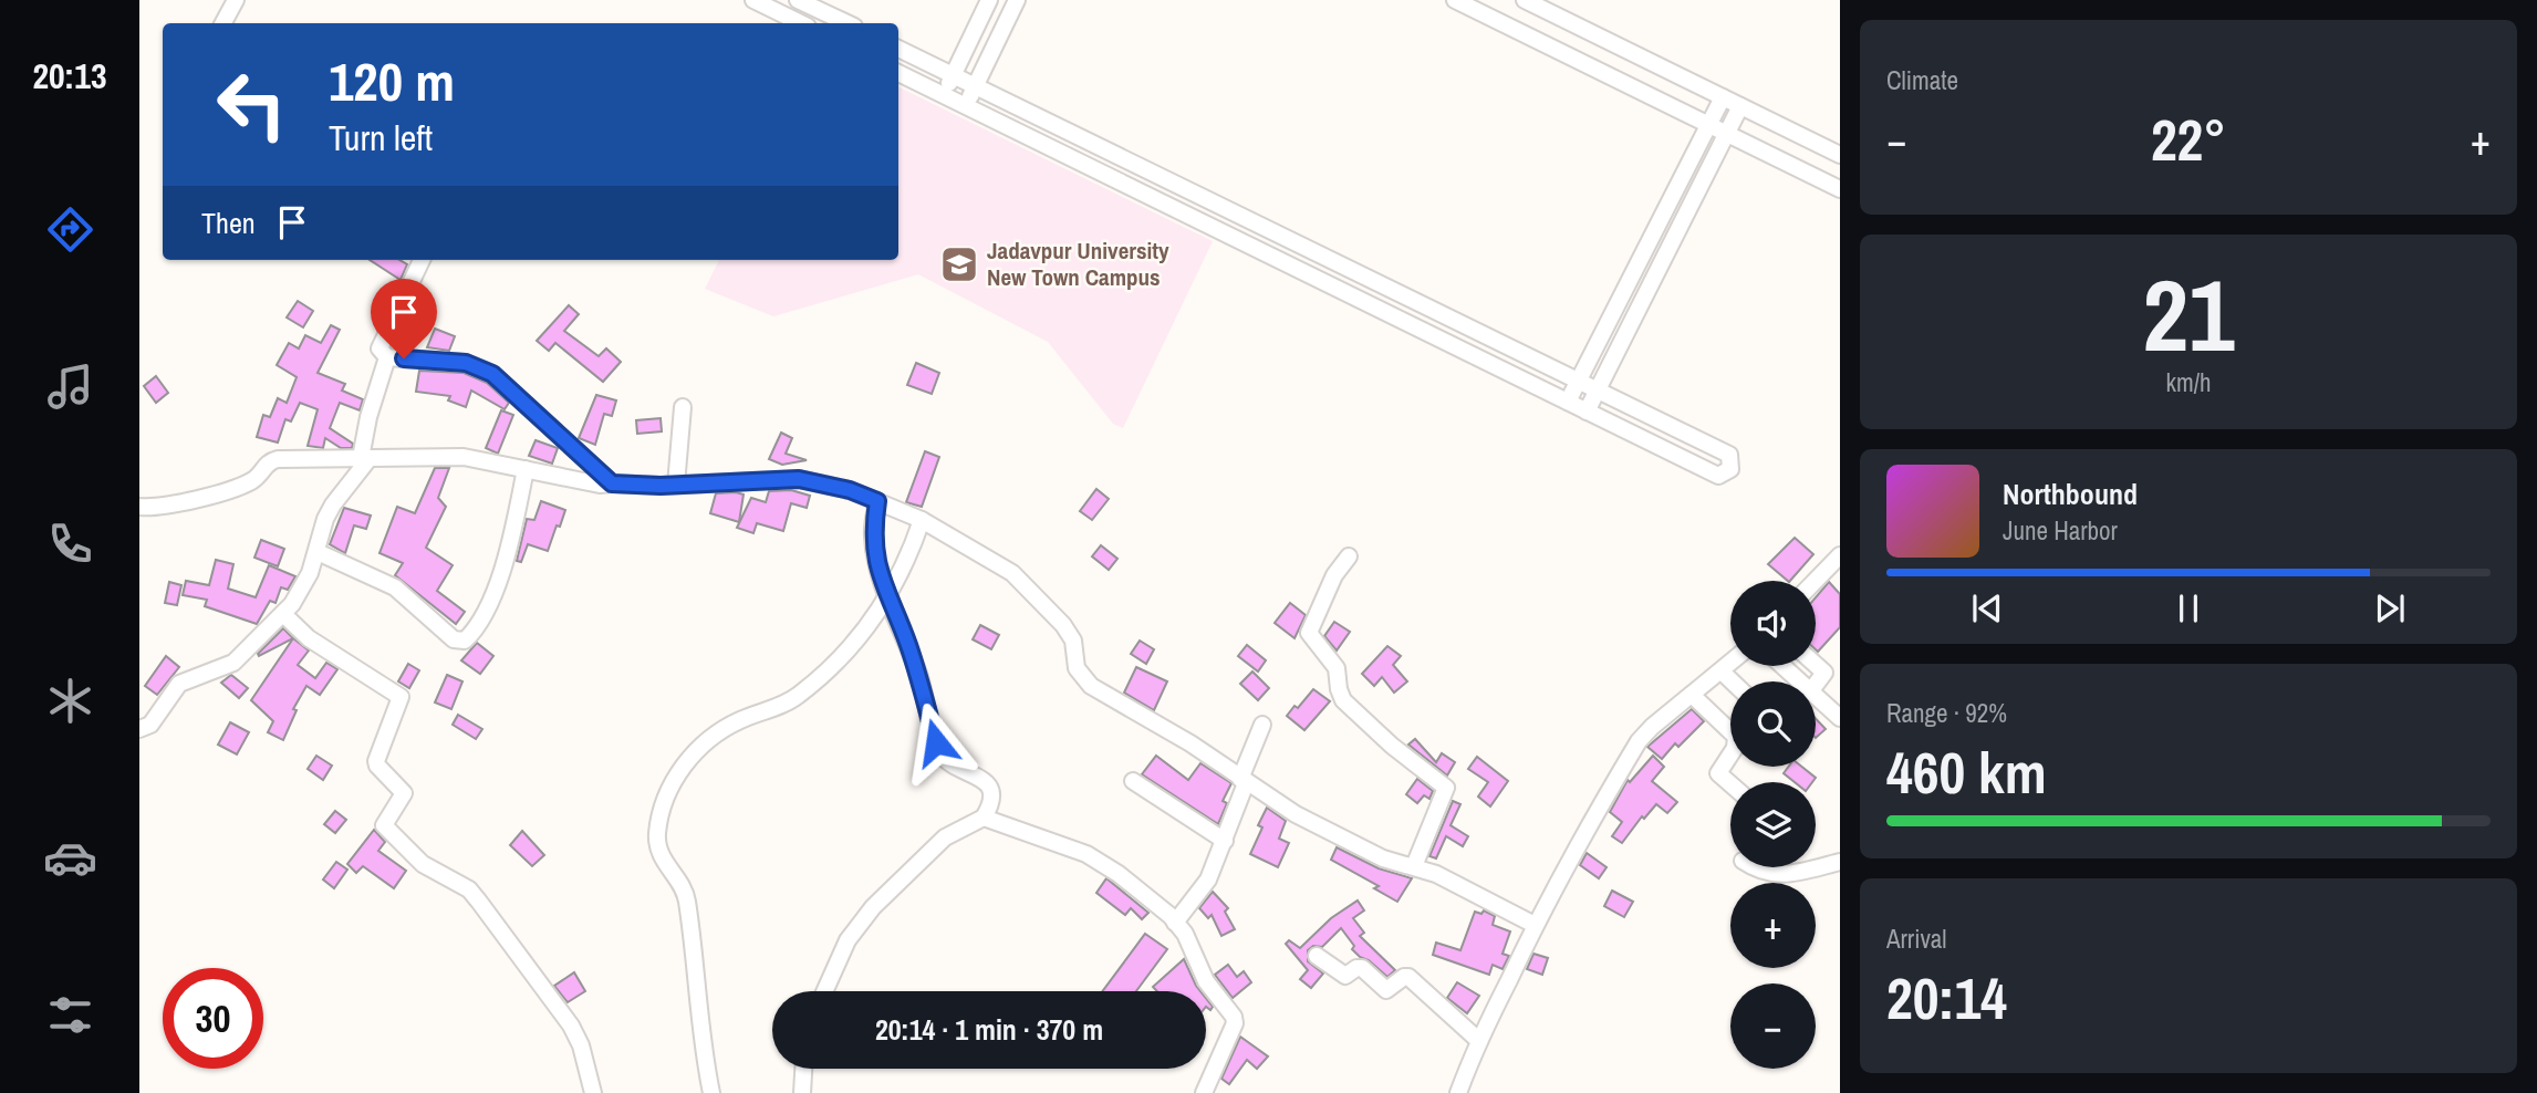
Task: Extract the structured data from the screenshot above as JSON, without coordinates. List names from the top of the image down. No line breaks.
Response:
{"places":{"school or university":["Jadavpur University New Town Campus"]},"page":{"tabs":"20:13","tile":["Climate",["21","km/h"],["Range · 92%","460 km"],["Arrival","20:14"]],"turn":["120 m","Turn left"],"heat":["−","22°","+"],"then":"Then","song":["Northbound","June Harbor"],"map_buttons":["+","−"],"limit":"30","trip":"20:14 · 1 min · 370 m"}}
